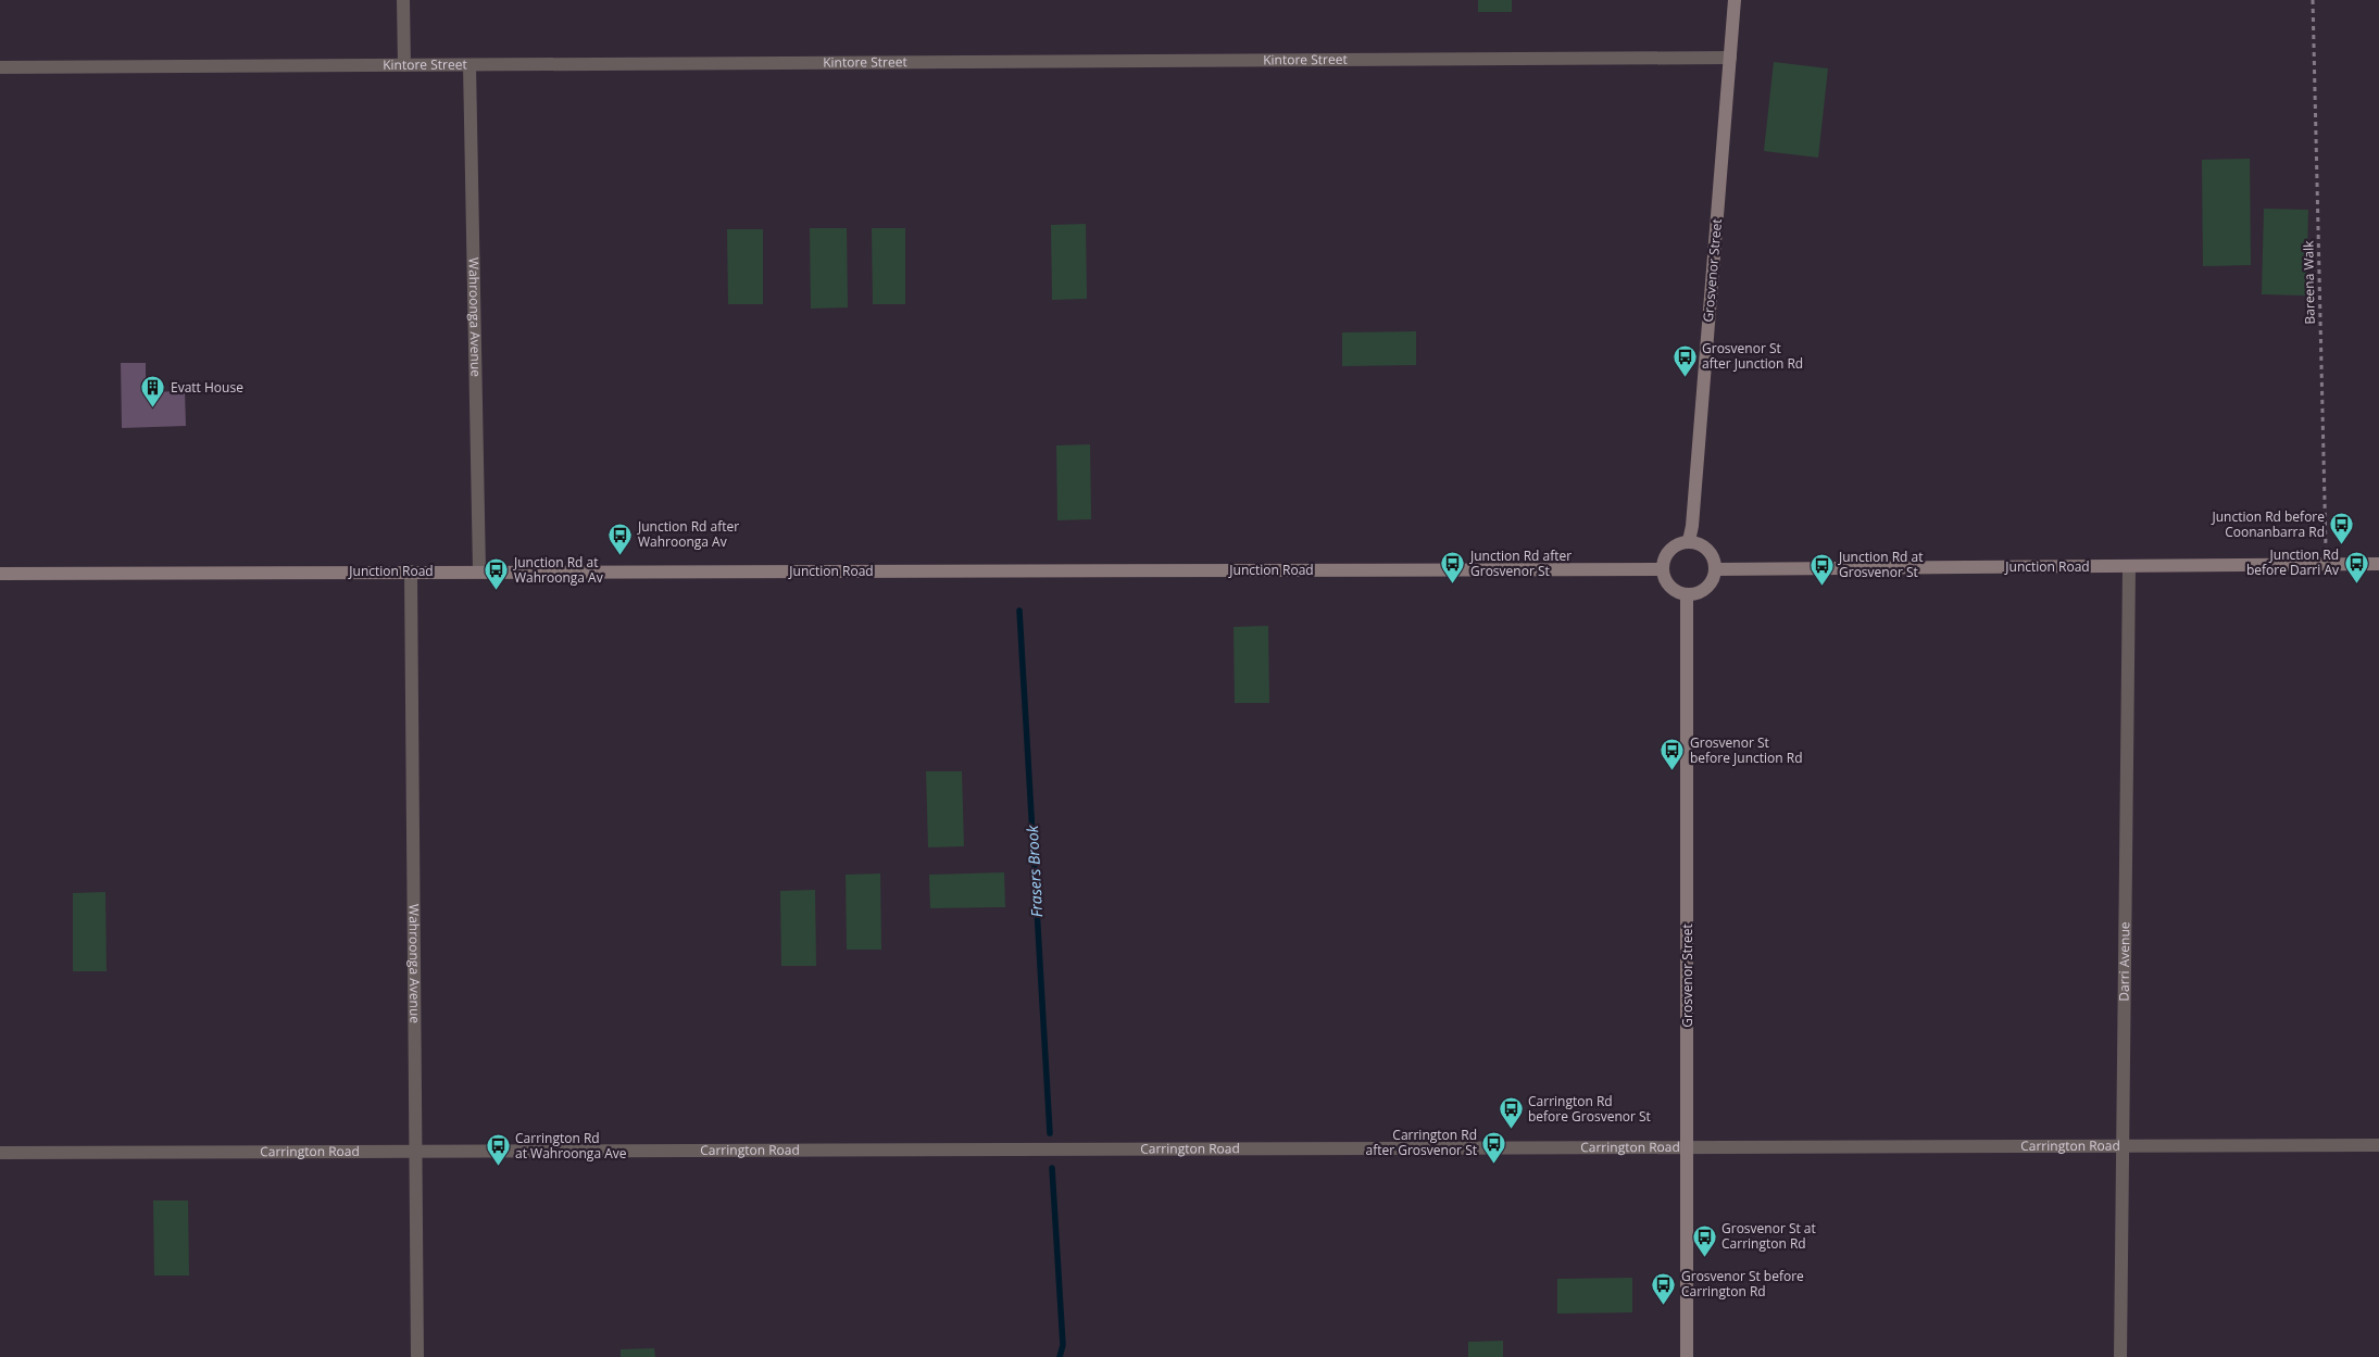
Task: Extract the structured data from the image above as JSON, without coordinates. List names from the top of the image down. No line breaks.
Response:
{"streets":{"main road":["Grosvenor Street","Junction Road"],"street":["Kintore Street","Wahroonga Avenue","Darri Avenue","Carrington Road"],"path":["Bareena Walk"]},"crossings":[["Kintore Street","Grosvenor Street"],["Kintore Street","Wahroonga Avenue"],["Grosvenor Street","Junction Road"],["Grosvenor Street","Carrington Road"],["Bareena Walk","Junction Road"],["Wahroonga Avenue","Junction Road"],["Wahroonga Avenue","Carrington Road"],["Junction Road","Darri Avenue"],["Darri Avenue","Carrington Road"]],"water":["Frasers Brook"],"places":{"bus stop":["Grosvenor St after Junction Rd","Junction Rd before Coonanbarra Rd","Junction Rd after Wahroonga Av","Junction Rd before Darri Av","Junction Rd after Grosvenor St","Junction Rd at Grosvenor St","Junction Rd at Wahroonga Av","Grosvenor St before Junction Rd","Carrington Rd before Grosvenor St","Carrington Rd after Grosvenor St","Carrington Rd at Wahroonga Ave","Grosvenor St at Carrington Rd","Grosvenor St before Carrington Rd"],"building":["Evatt House"]}}
